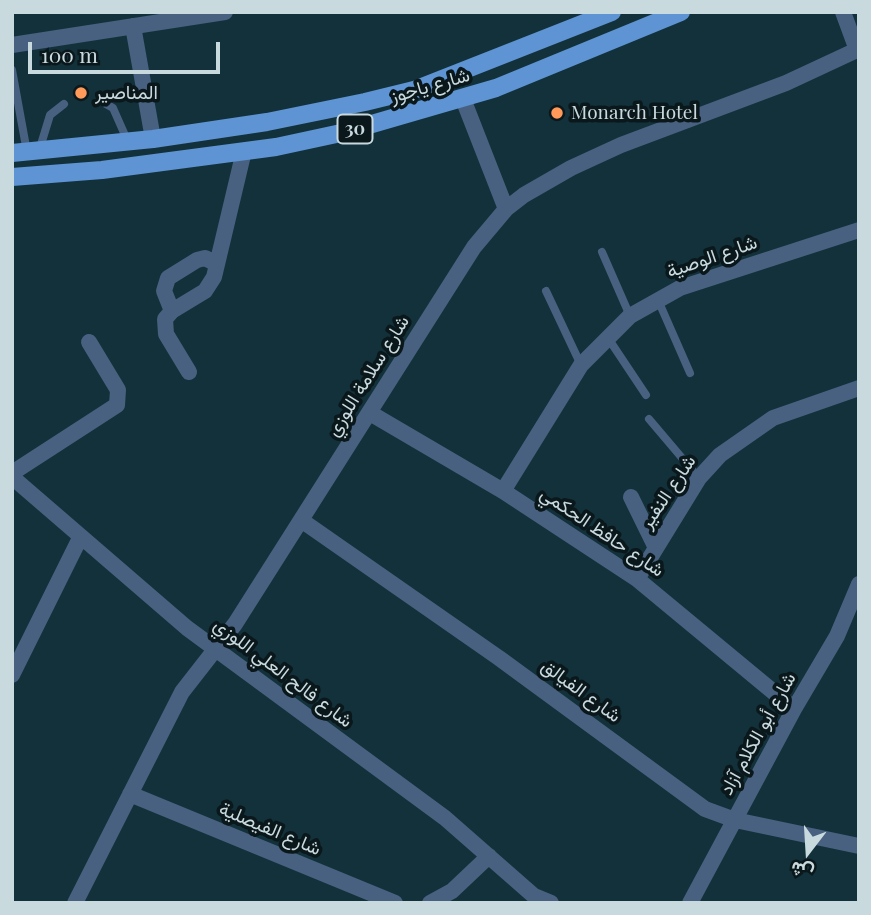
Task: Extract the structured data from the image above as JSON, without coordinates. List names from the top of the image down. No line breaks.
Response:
{"streets":{"main road":["شارع ياجوز","30"],"street":["شارع الوصية","شارع سلامة اللوزي","شارع النفير","شارع حافظ الحكمي","شارع فالح العلي اللوزي","شارع الفيالق","شارع أبو الكلام آزاد","شارع الفيصلية"]},"crossings":[["شارع الوصية","شارع حافظ الحكمي"],["شارع سلامة اللوزي","شارع حافظ الحكمي"],["شارع سلامة اللوزي","شارع فالح العلي اللوزي"],["شارع سلامة اللوزي","شارع الفيالق"],["شارع سلامة اللوزي","شارع الفيصلية"],["شارع النفير","شارع حافظ الحكمي"],["شارع حافظ الحكمي","شارع أبو الكلام آزاد"],["شارع الفيالق","شارع أبو الكلام آزاد"]],"places":["المناصير","Monarch Hotel"],"scale_bar":"100 m","north":"bottom"}
